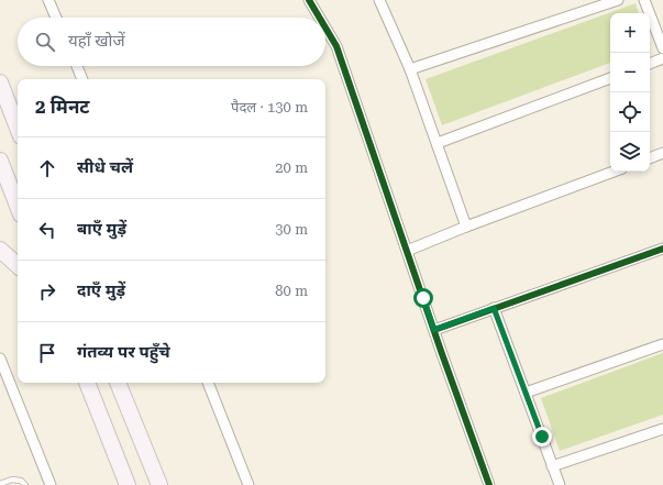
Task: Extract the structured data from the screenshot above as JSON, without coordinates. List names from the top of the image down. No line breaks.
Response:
{"page":{"map_buttons":["+","−"],"search":"यहाँ खोजें","heading":["2 मिनट","पैदल · 130 m"],"list":[["सीधे चलें","20 m"],["बाएँ मुड़ें","30 m"],["दाएँ मुड़ें","80 m"],"गंतव्य पर पहुँचे"]}}
